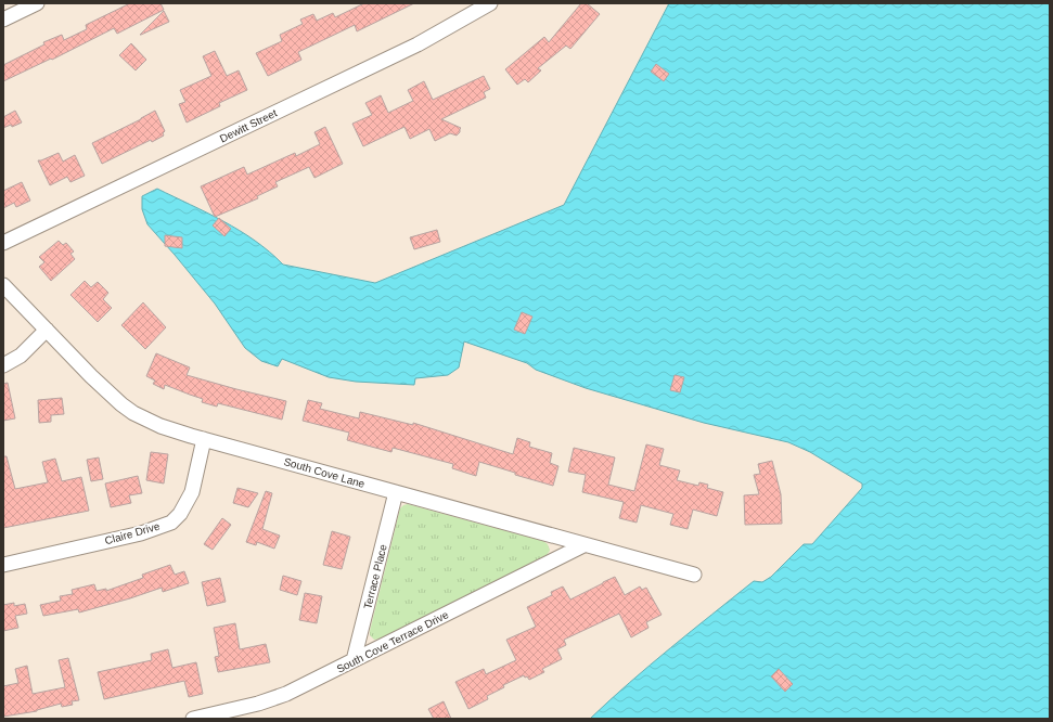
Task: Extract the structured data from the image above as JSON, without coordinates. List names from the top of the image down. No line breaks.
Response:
{"streets":{"street":["Dewitt Street","South Cove Lane","Claire Drive","Terrace Place","South Cove Terrace Drive"]},"crossings":[["South Cove Lane","Claire Drive"],["South Cove Lane","Terrace Place"],["South Cove Lane","South Cove Terrace Drive"],["Terrace Place","South Cove Terrace Drive"]]}
